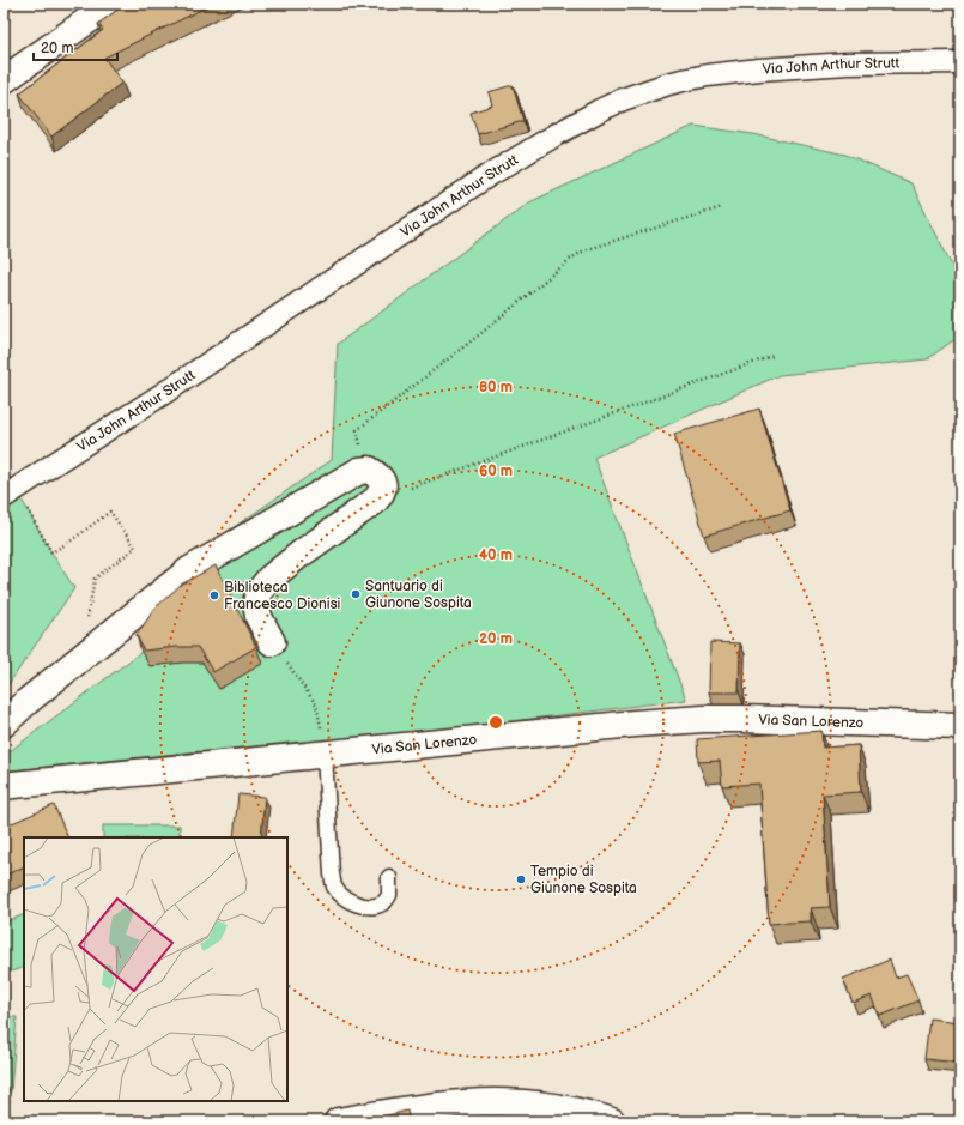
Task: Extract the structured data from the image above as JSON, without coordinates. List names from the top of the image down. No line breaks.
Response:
{"streets":{"street":["Via John Arthur Strutt","Via San Lorenzo"]},"places":["Santuario di Giunone Sospita","Biblioteca Francesco Dionisi","Tempio di Giunone Sospita"],"scale_bar":"20 m","rings":["80 m","60 m","40 m","20 m"]}
